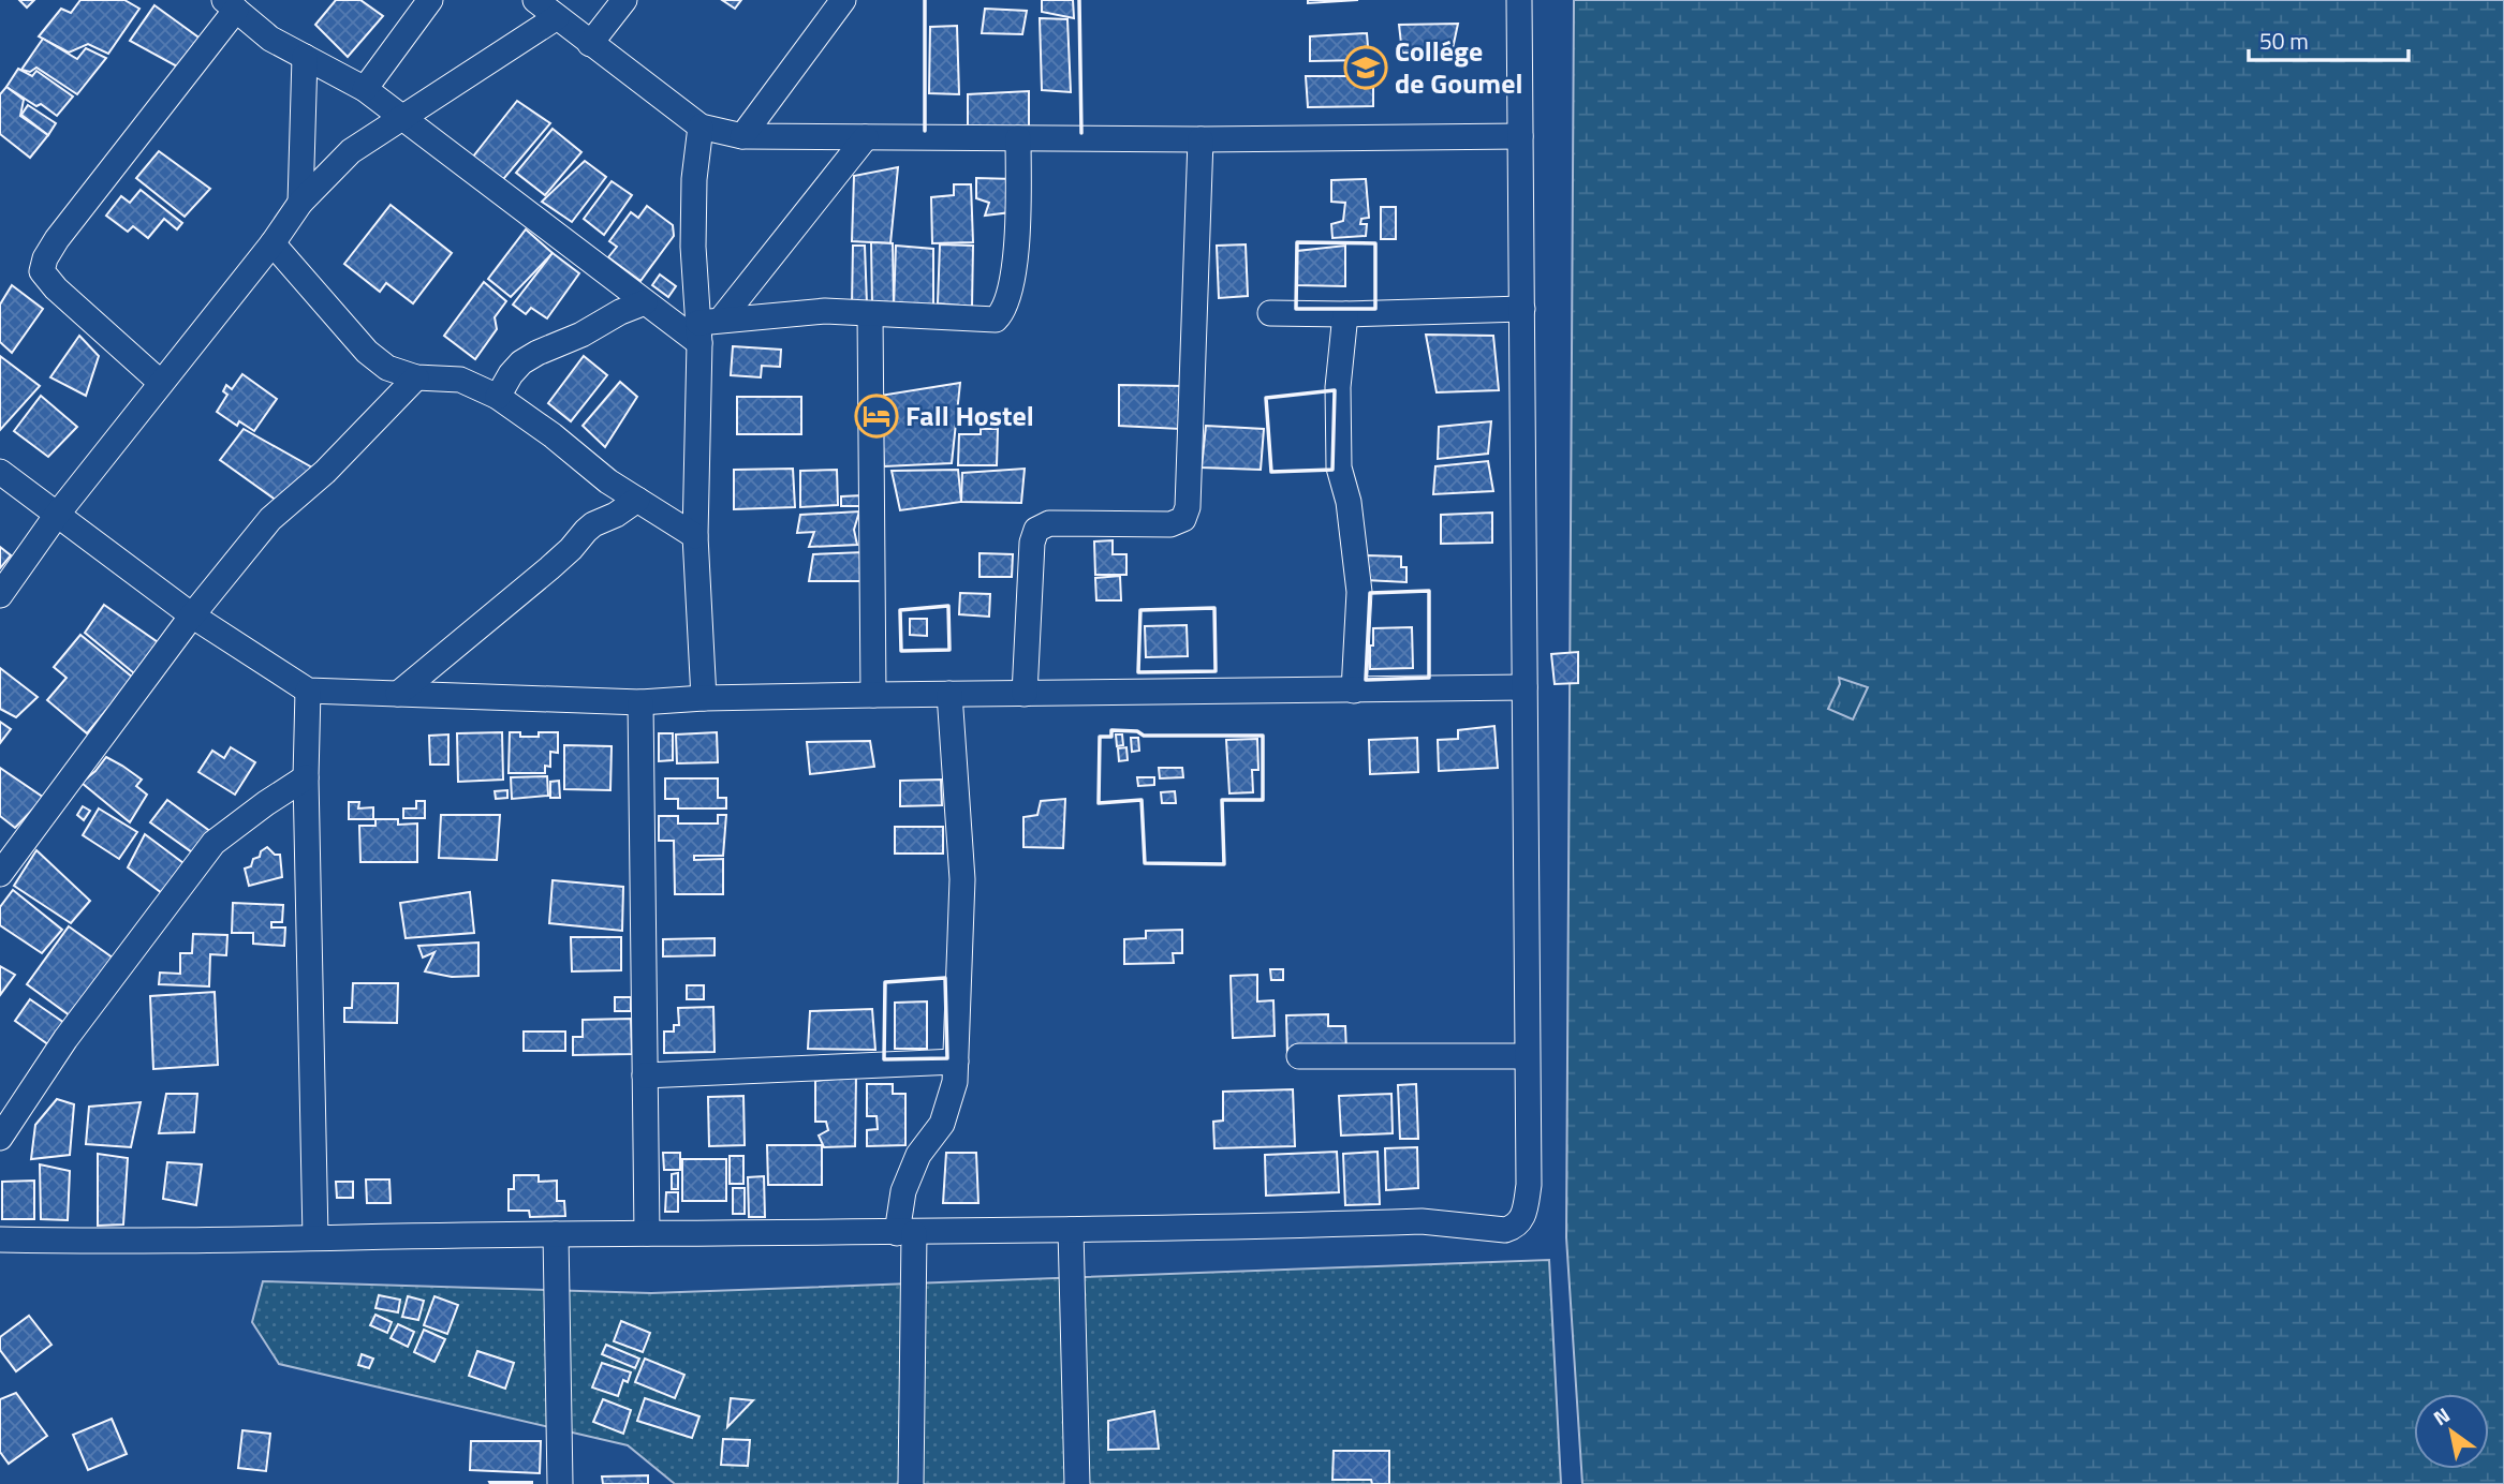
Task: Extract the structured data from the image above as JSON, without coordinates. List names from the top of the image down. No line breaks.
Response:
{"places":{"school or university":["Collége de Goumel"],"hotel":["Fall Hostel"]},"scale_bar":"50 m","north":"top left"}
